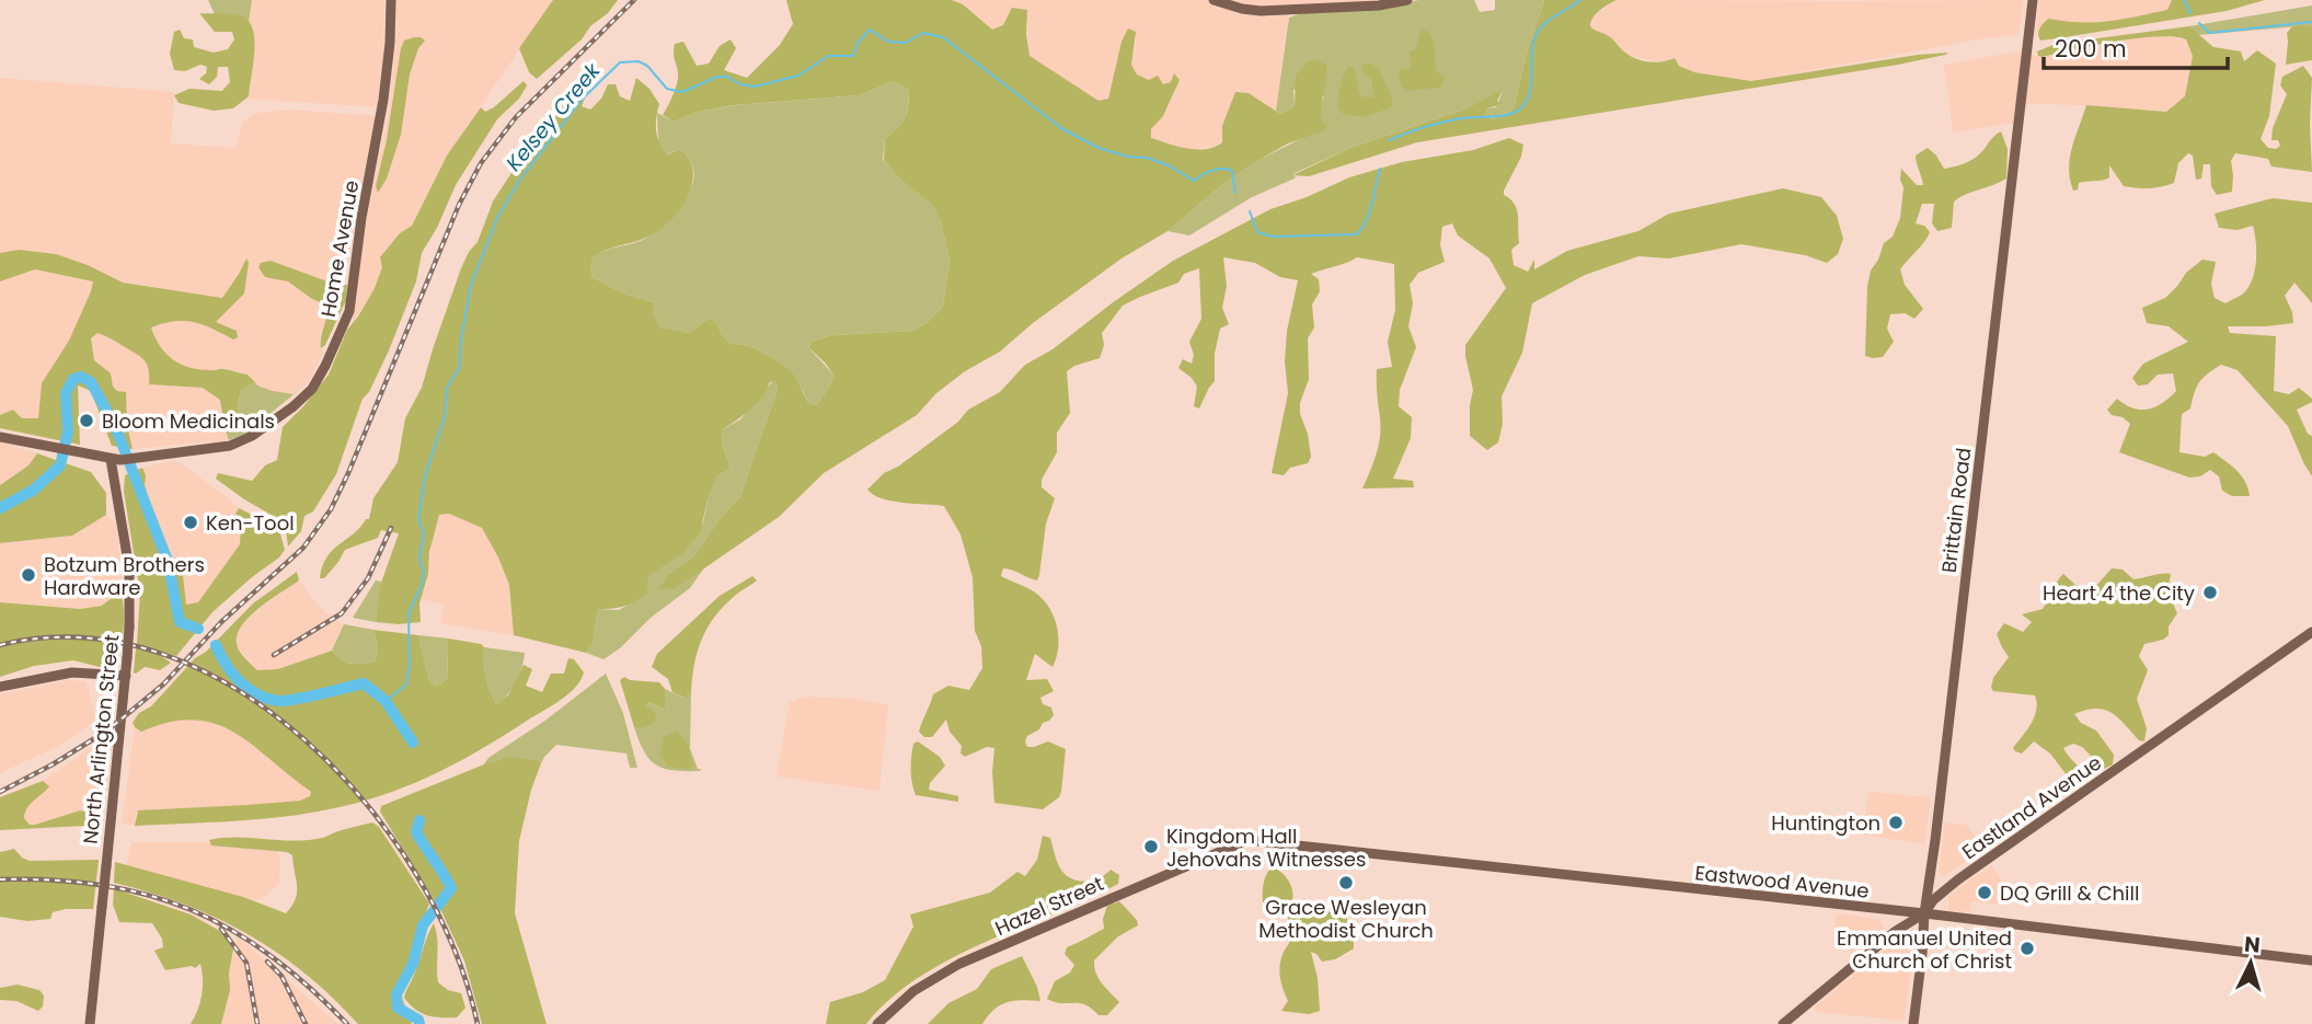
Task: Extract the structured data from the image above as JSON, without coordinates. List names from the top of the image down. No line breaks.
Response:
{"streets":{"street":["Home Avenue","Brittain Road","North Arlington Street","Eastland Avenue","Eastwood Avenue","Hazel Street"]},"crossings":[["Home Avenue","North Arlington Street"],["Brittain Road","Eastland Avenue"],["Brittain Road","Eastwood Avenue"],["Eastland Avenue","Eastwood Avenue"],["Eastwood Avenue","Hazel Street"]],"water":["Kelsey Creek"],"places":["Bloom Medicinals","Ken-Tool","Botzum Brothers Hardware","Heart 4 the City","Huntington","Kingdom Hall Jehovahs Witnesses","Grace Wesleyan Methodist Church","DQ Grill & Chill","Emmanuel United Church of Christ"],"scale_bar":"200 m","north":"top"}
